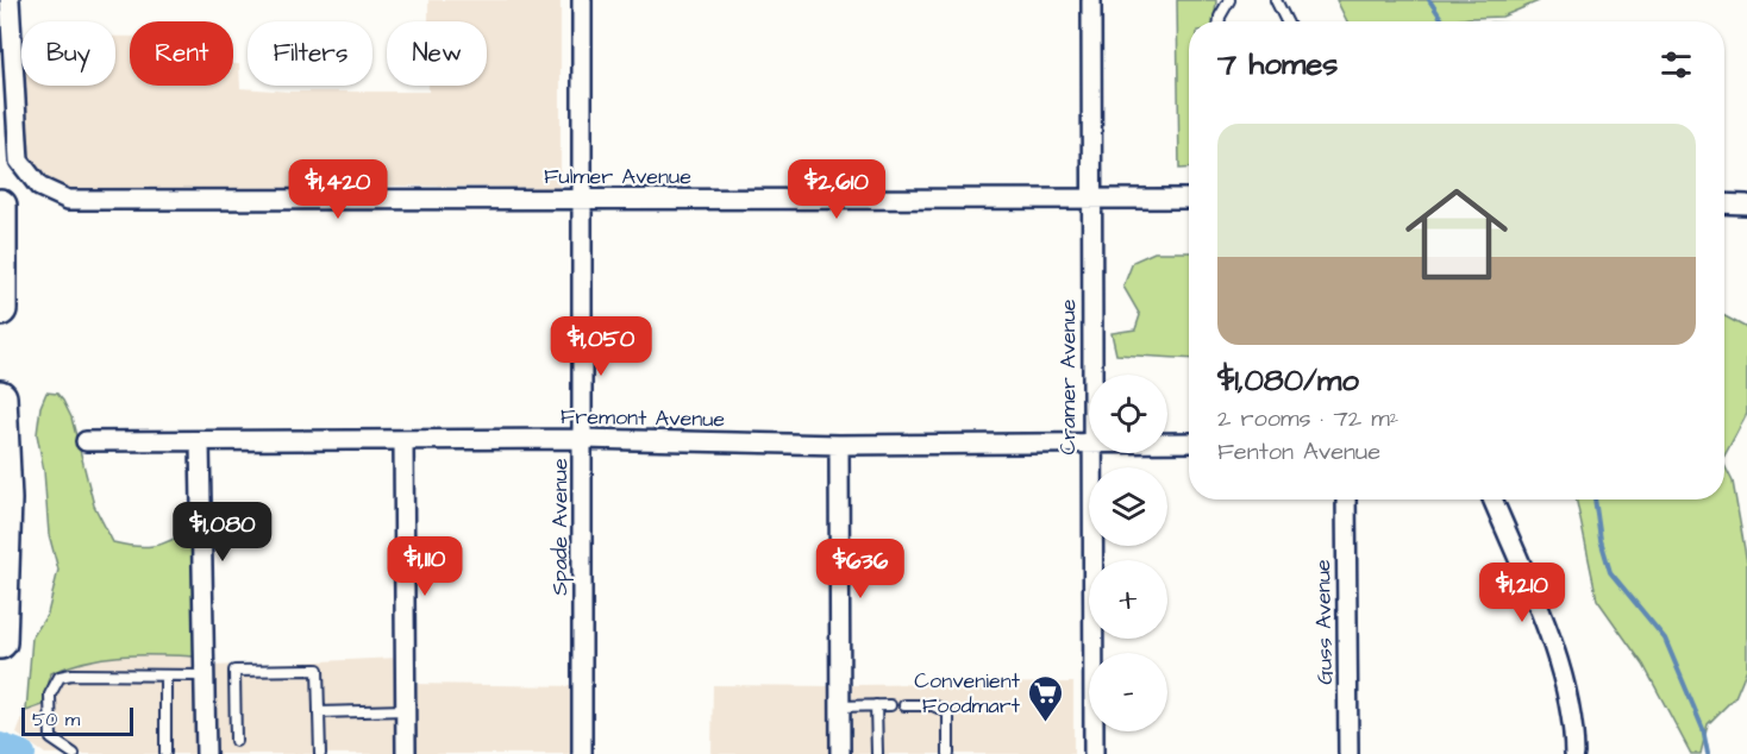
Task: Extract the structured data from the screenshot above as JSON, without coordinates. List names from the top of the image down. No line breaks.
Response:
{"streets":{"street":["Fulmer Avenue","Cramer Avenue","Fremont Avenue","Spade Avenue","Guss Avenue"]},"crossings":[["Fulmer Avenue","Cramer Avenue"],["Fulmer Avenue","Spade Avenue"],["Fremont Avenue","Spade Avenue"]],"places":{"supermarket":["Convenient Foodmart"]},"scale_bar":"50 m","page":{"chip":["Buy","Rent","Filters","New"],"heading":"7 homes","list":[{"name":"$1,080/mo","note":"2 rooms · 72 m² · Fenton Avenue"}],"price":["$1,420","$2,610","$1,050","$1,080","$1,110","$636","$1,210"],"map_buttons":["+","−"],"scale":"50 m"}}
